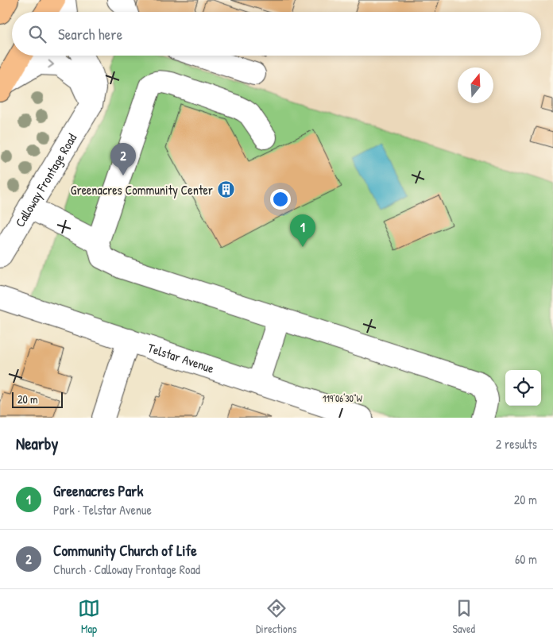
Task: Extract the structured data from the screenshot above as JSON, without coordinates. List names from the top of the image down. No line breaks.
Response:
{"streets":{"street":["Calloway Frontage Road","Telstar Avenue"]},"places":{"building":["Greenacres Community Center"]},"scale_bar":"20 m","north":"top","page":{"search":"Search here","pins":["2","1"],"scale":"20 m","heading":["Nearby","2 results"],"list":[{"mark":"1","name":"Greenacres Park","note":"Park · Telstar Avenue","value":"20 m"},{"mark":"2","name":"Community Church of Life","note":"Church · Calloway Frontage Road","value":"60 m"}],"nav":["Map","Directions","Saved"]},"coordinates":["119°06'30\"W"]}
